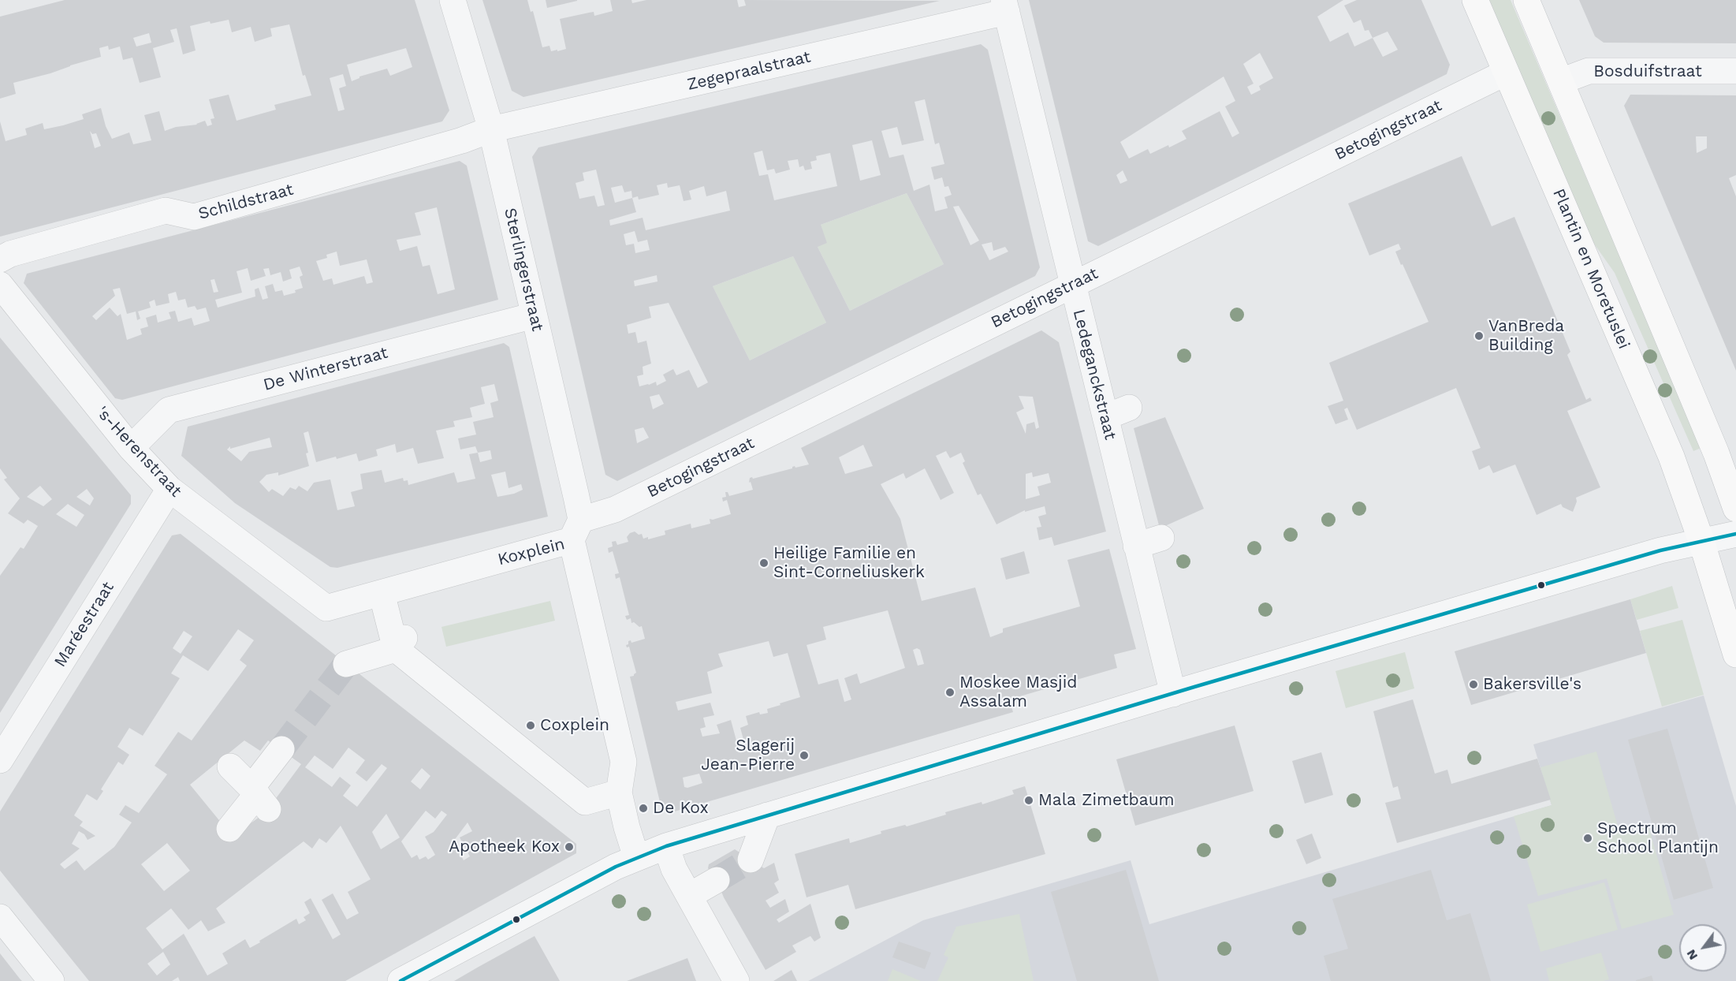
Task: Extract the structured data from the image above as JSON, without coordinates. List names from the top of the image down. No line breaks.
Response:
{"streets":{"main road":["Plantin en Moretuslei"],"street":["Zegepraalstraat","Bosduifstraat","Betogingstraat","Schildstraat","Sterlingerstraat","De Winterstraat","Ledeganckstraat","'s-Herenstraat","Koxplein","Maréestraat"]},"crossings":[["Zegepraalstraat","Schildstraat"],["Zegepraalstraat","Sterlingerstraat"],["Zegepraalstraat","Ledeganckstraat"],["Betogingstraat","Plantin en Moretuslei"],["Betogingstraat","Sterlingerstraat"],["Betogingstraat","Ledeganckstraat"],["Betogingstraat","Koxplein"],["Schildstraat","Sterlingerstraat"],["Sterlingerstraat","De Winterstraat"],["Sterlingerstraat","Koxplein"],["De Winterstraat","'s-Herenstraat"],["'s-Herenstraat","Koxplein"],["'s-Herenstraat","Maréestraat"]],"places":["VanBreda Building","Heilige Familie en Sint-Corneliuskerk","Bakersville's","Moskee Masjid Assalam","Coxplein","Slagerij Jean-Pierre","Mala Zimetbaum","De Kox","Spectrum School Plantijn","Apotheek Kox"],"north":"bottom left"}
